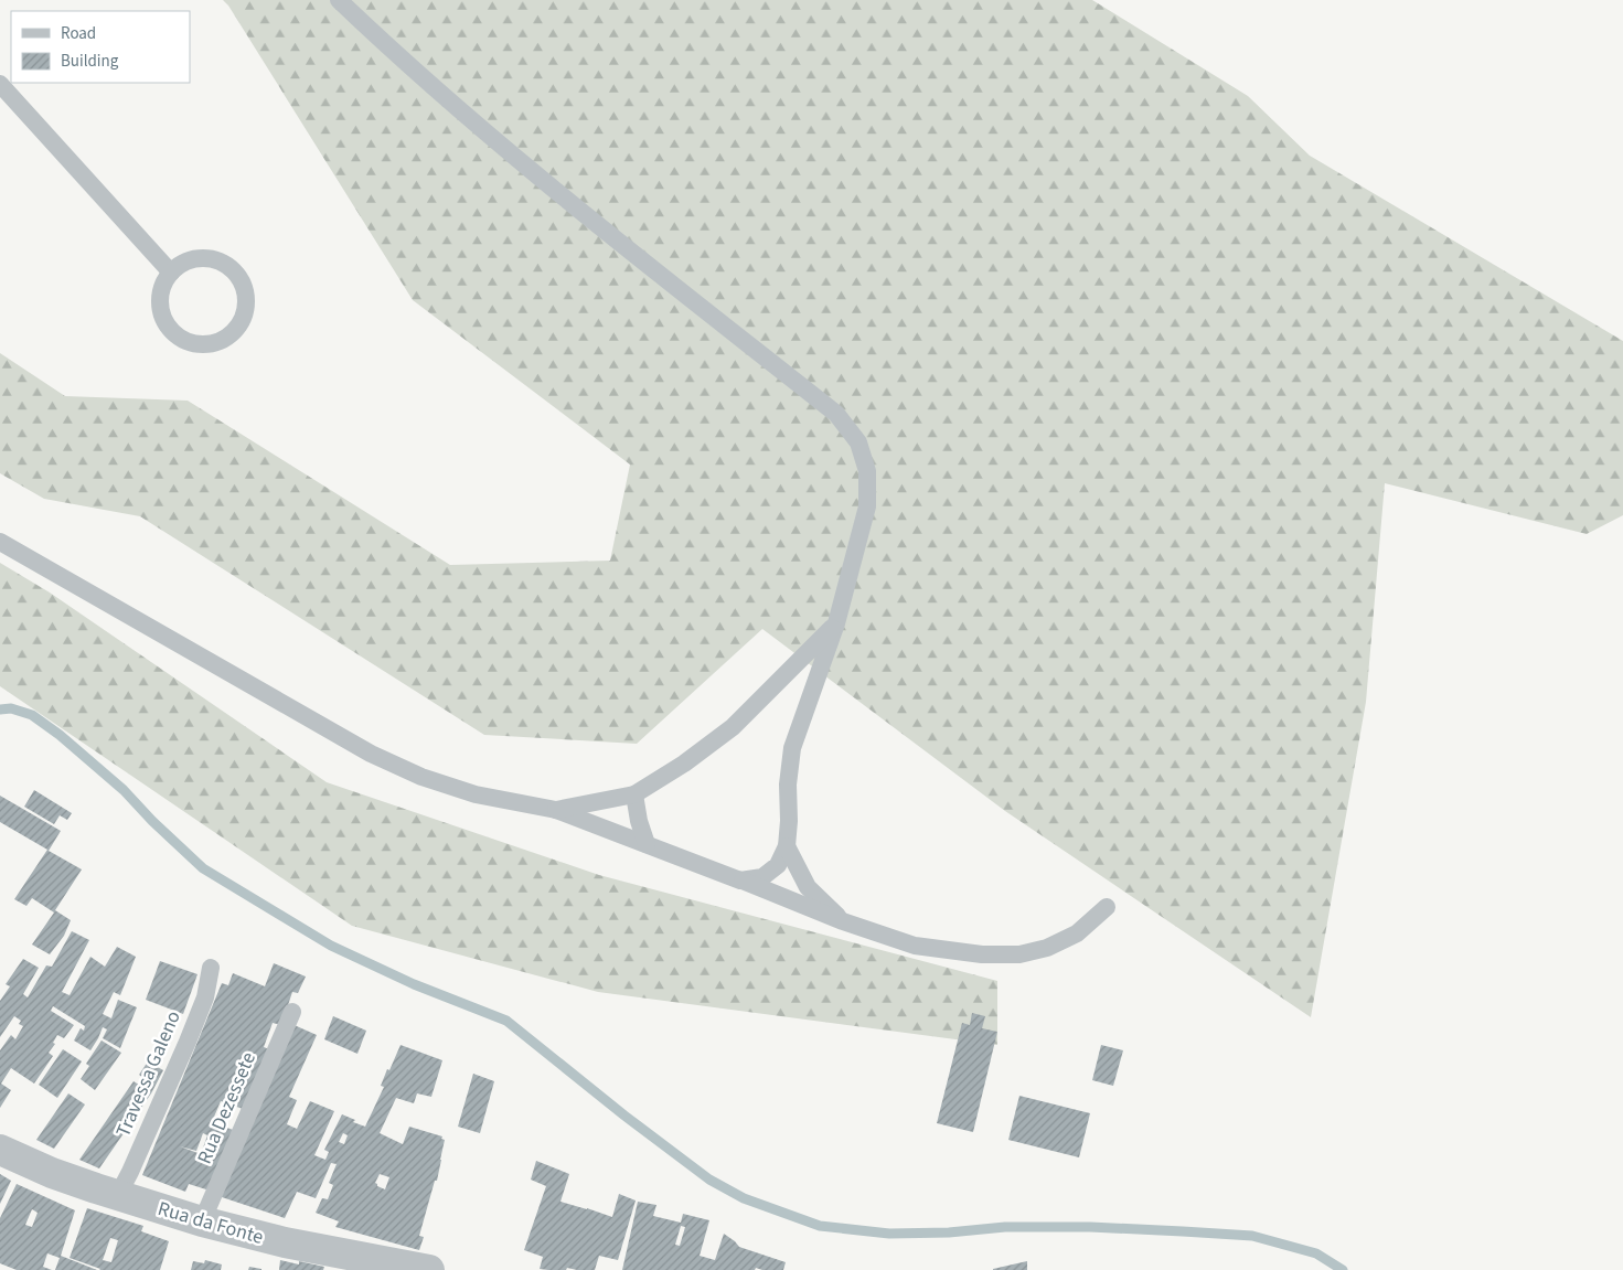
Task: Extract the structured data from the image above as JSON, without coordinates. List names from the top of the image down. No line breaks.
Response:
{"streets":{"street":["Rua da Fonte"],"lane":["Travessa Galeno","Rua Dezessete"]},"crossings":[["Travessa Galeno","Rua da Fonte"],["Rua Dezessete","Rua da Fonte"]],"legend":["Road","Building"]}
